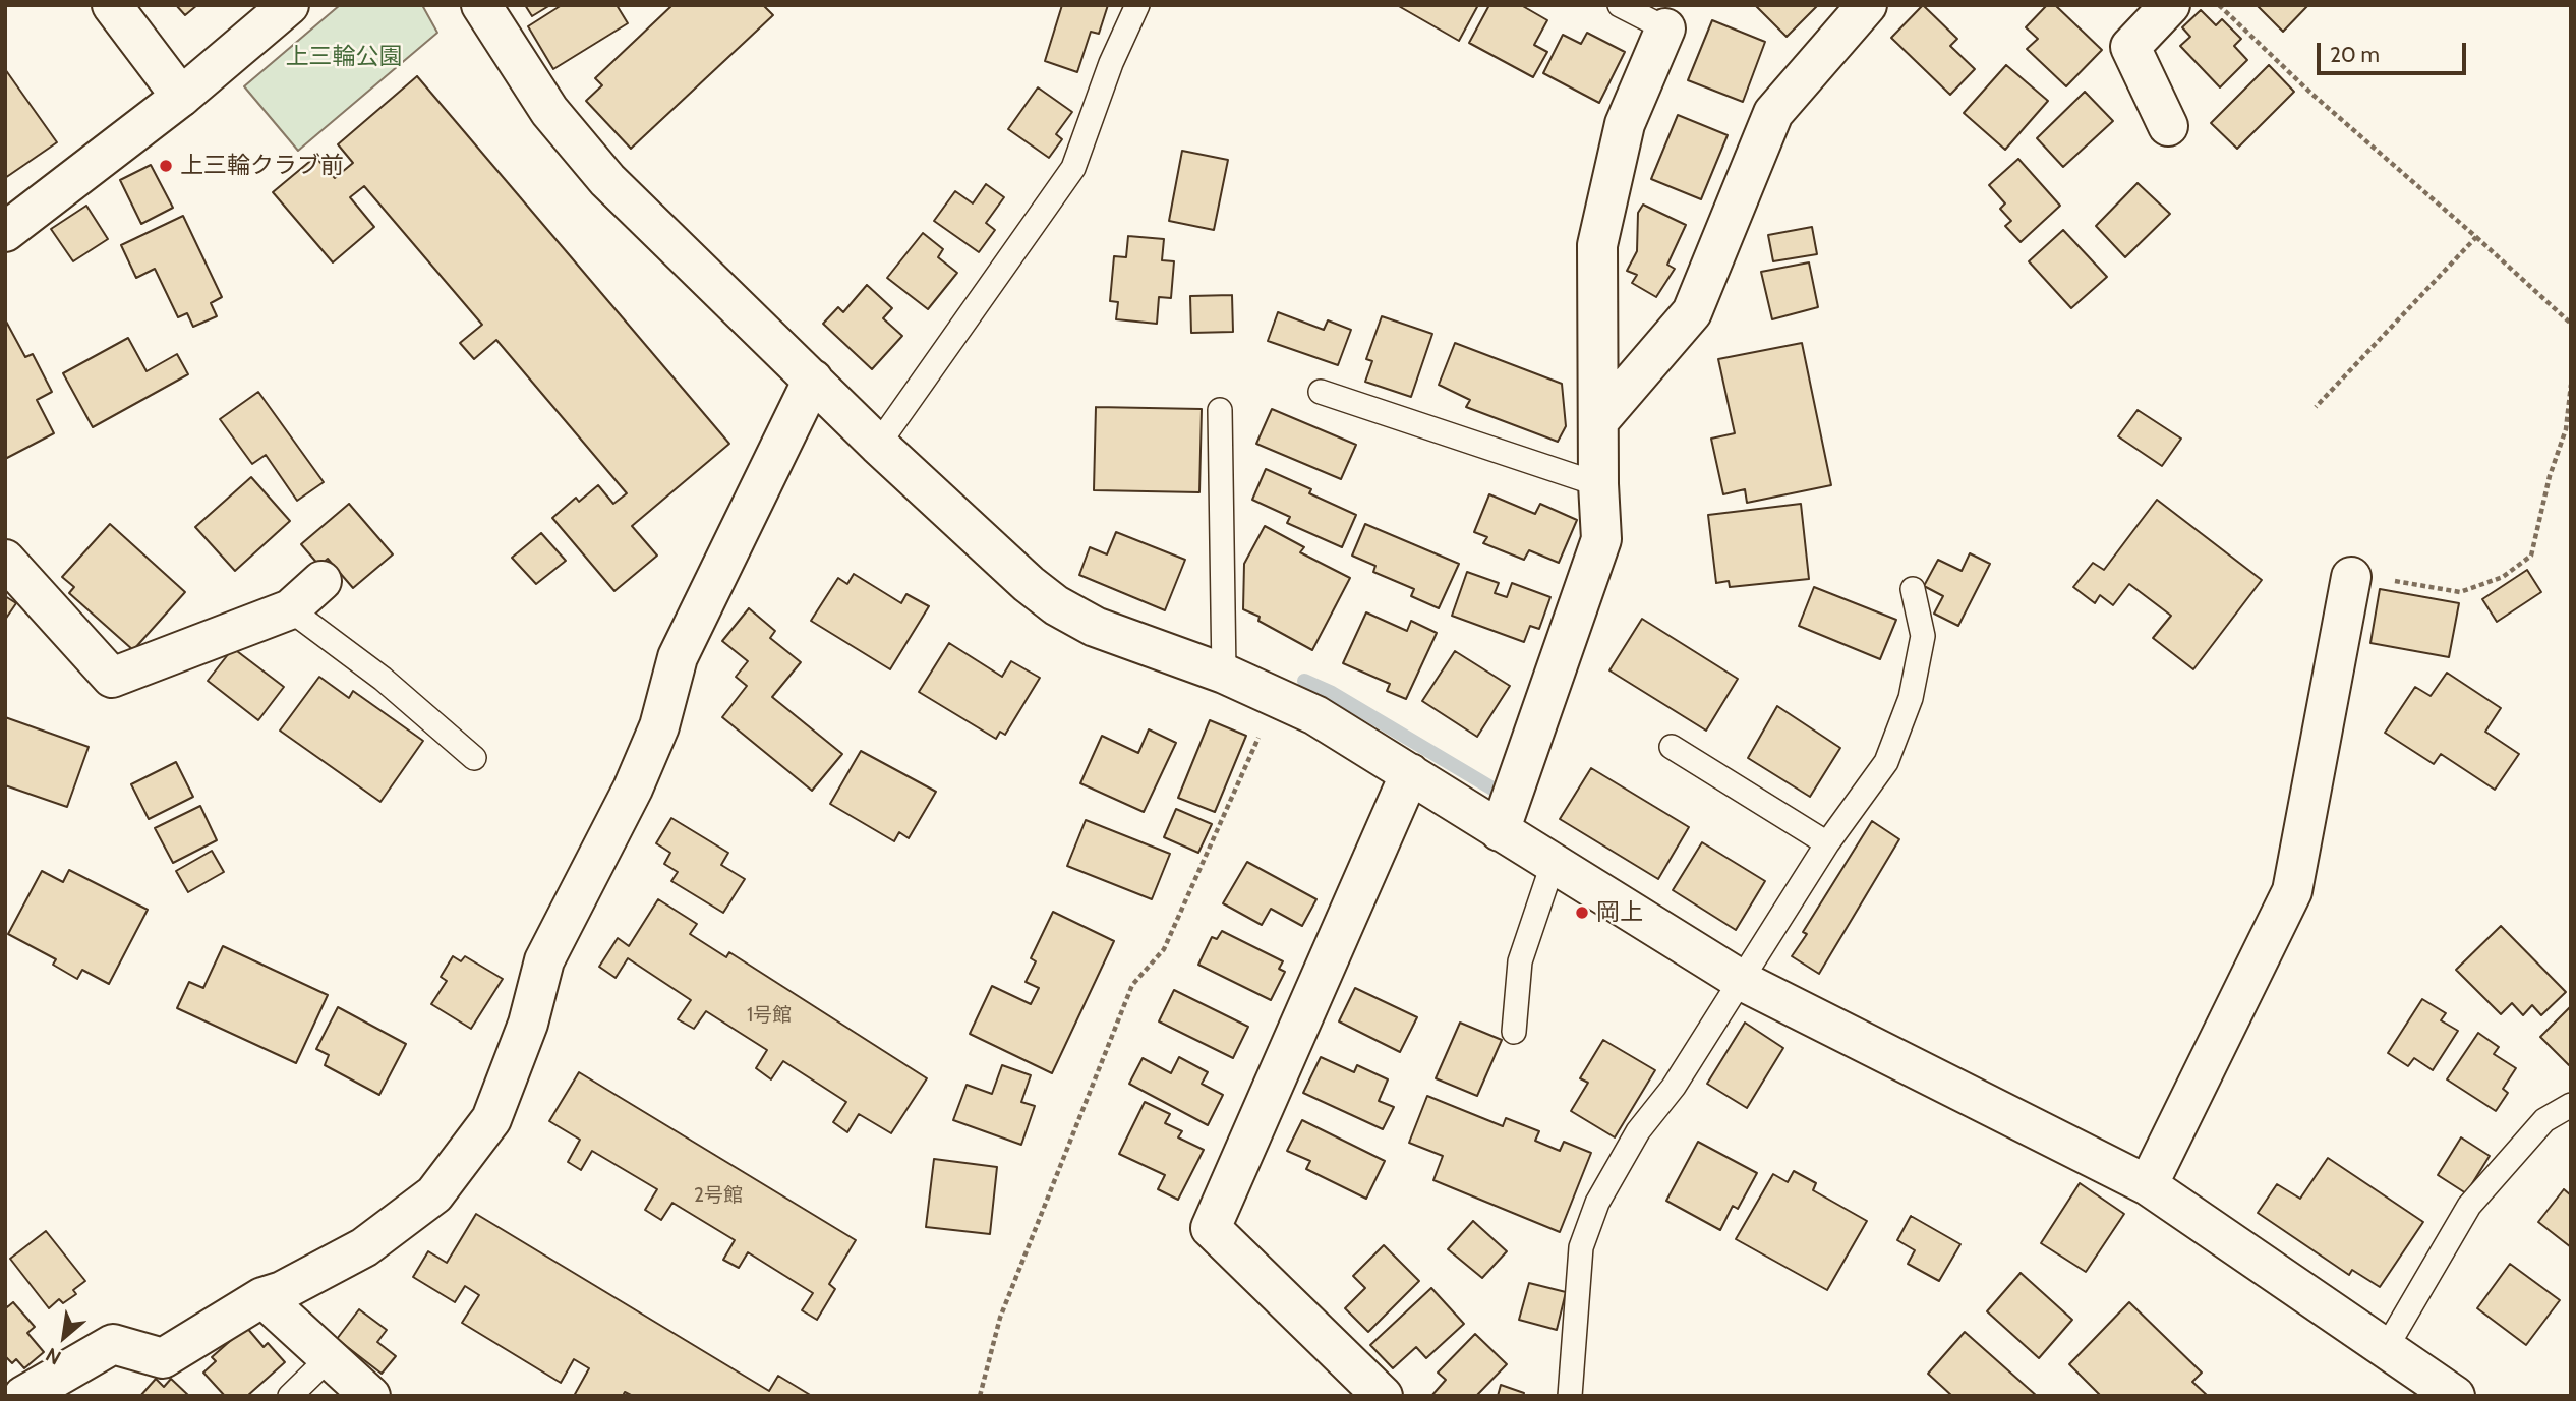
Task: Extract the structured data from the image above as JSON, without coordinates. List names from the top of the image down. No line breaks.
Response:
{"parks":["上三輪公園"],"places":["上三輪クラブ前","岡上"],"house_numbers":["1号館","2号館"],"scale_bar":"20 m","north":"bottom left"}
